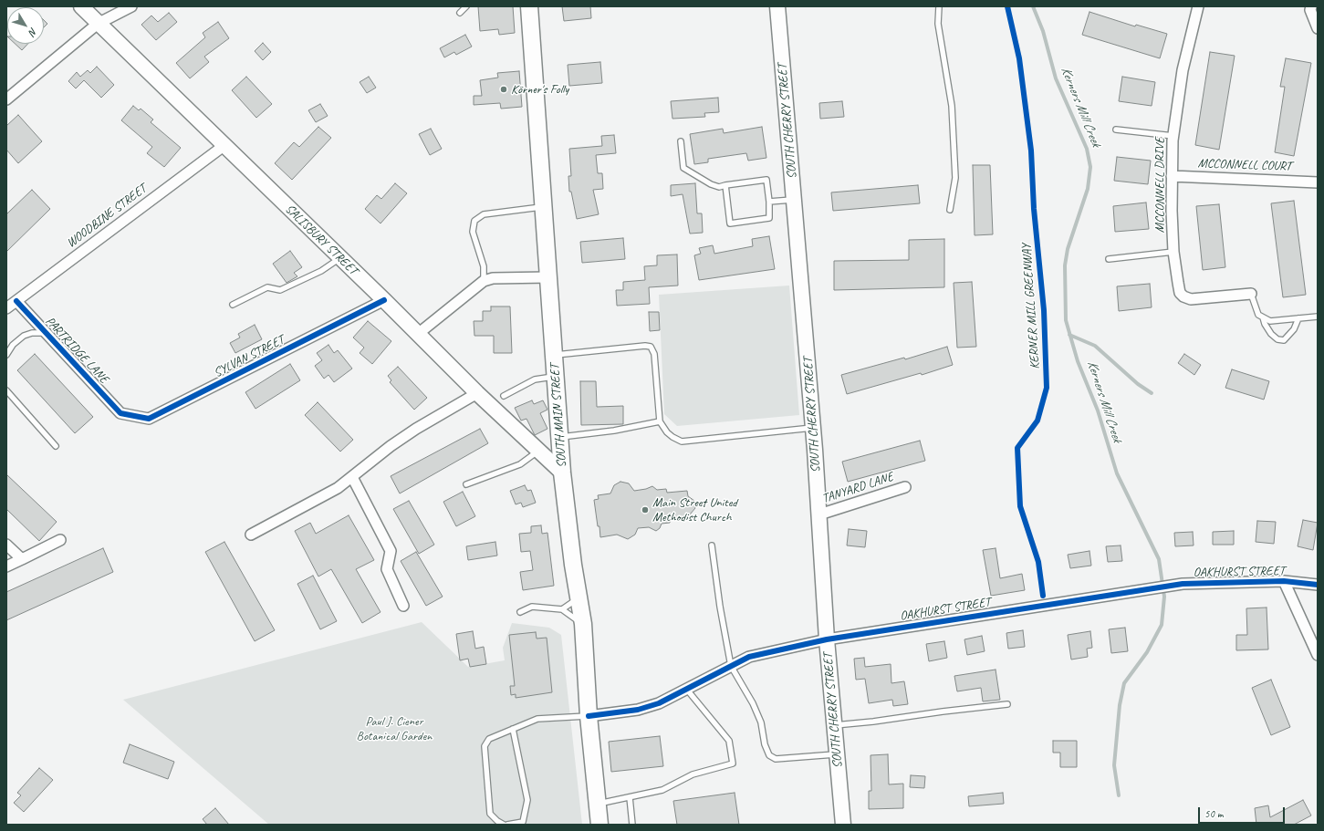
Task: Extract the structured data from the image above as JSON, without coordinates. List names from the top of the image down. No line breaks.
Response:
{"streets":{"main road":["SOUTH CHERRY STREET","SALISBURY STREET","SOUTH MAIN STREET"],"street":["MCCONNELL COURT","MCCONNELL DRIVE","WOODBINE STREET","PARTRIDGE LANE","SYLVAN STREET","TANYARD LANE","OAKHURST STREET"],"cycle path":["KERNER MILL GREENWAY"]},"crossings":[["SOUTH CHERRY STREET","TANYARD LANE"],["SOUTH CHERRY STREET","OAKHURST STREET"],["MCCONNELL COURT","MCCONNELL DRIVE"],["WOODBINE STREET","SALISBURY STREET"],["WOODBINE STREET","PARTRIDGE LANE"],["SALISBURY STREET","SYLVAN STREET"],["SALISBURY STREET","SOUTH MAIN STREET"],["PARTRIDGE LANE","SYLVAN STREET"],["SOUTH MAIN STREET","OAKHURST STREET"]],"water":["Kerners Mill Creek"],"parks":["Paul J. Ciener Botanical Garden"],"places":["Körner's Folly","Main Street United Methodist Church"],"scale_bar":"50 m","north":"bottom right"}
